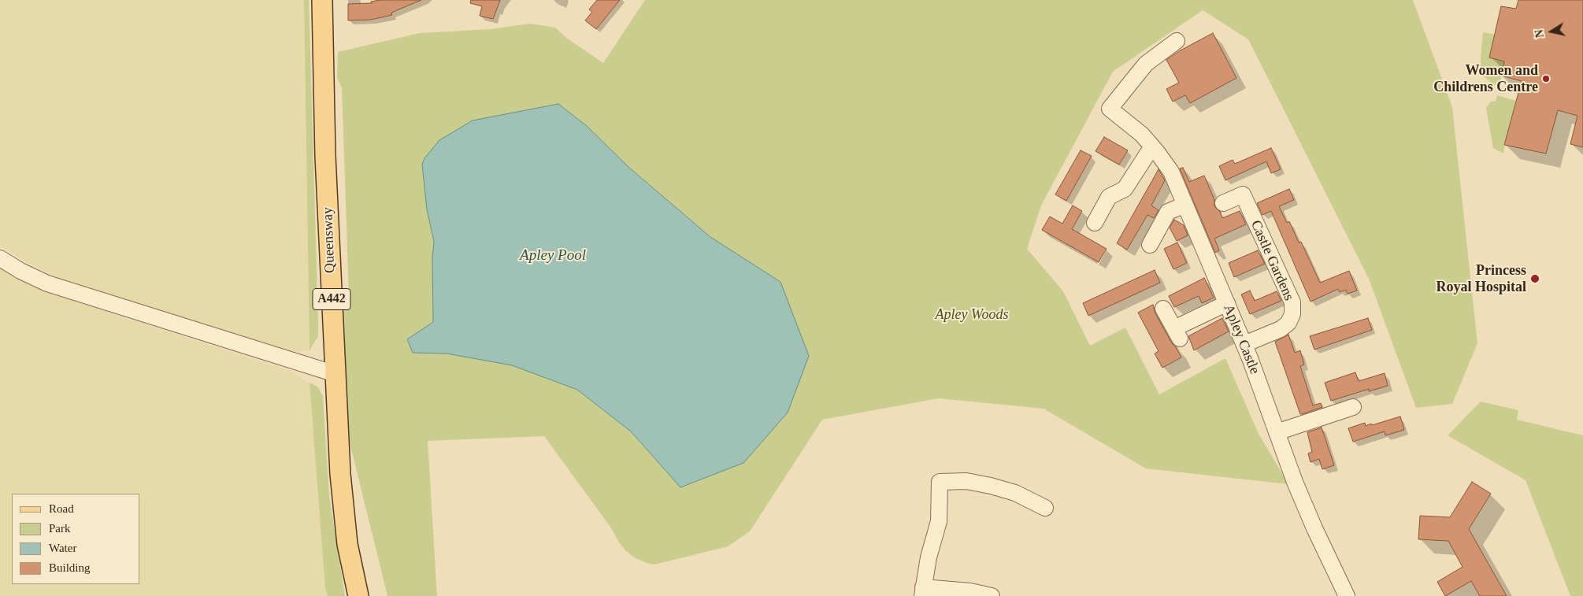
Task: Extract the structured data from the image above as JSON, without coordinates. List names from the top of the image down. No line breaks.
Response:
{"streets":{"main road":["Queensway","A442"],"street":["Castle Gardens","Apley Castle"]},"crossings":[["Castle Gardens","Apley Castle"]],"water":["Apley Pool"],"parks":["Apley Woods"],"places":["Women and Childrens Centre","Princess Royal Hospital"],"legend":["Road","Park","Water","Building"],"north":"left"}
